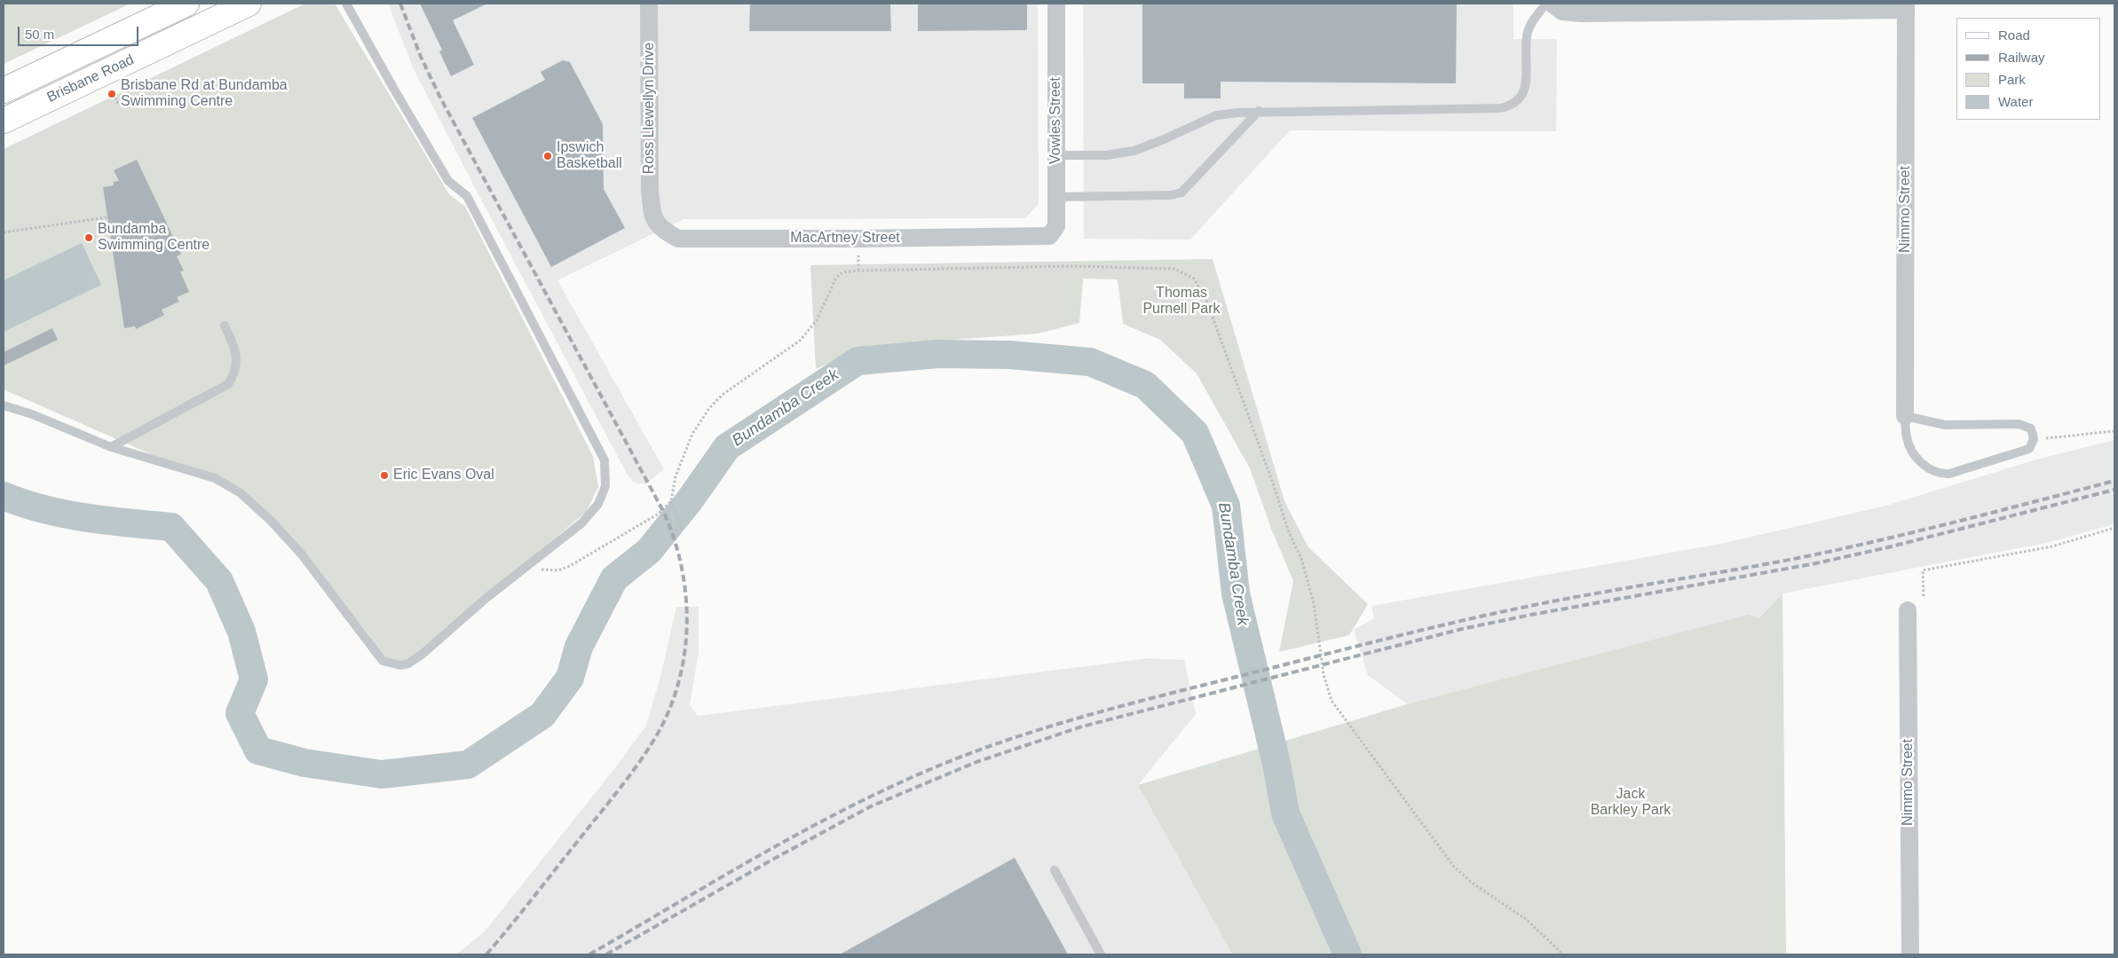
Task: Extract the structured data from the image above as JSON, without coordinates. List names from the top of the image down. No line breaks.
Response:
{"streets":{"main road":["Brisbane Road"],"street":["Ross Llewellyn Drive","Vowles Street","Nimmo Street","MacArtney Street"]},"crossings":[["Ross Llewellyn Drive","MacArtney Street"],["Vowles Street","MacArtney Street"]],"water":["Bundamba Creek"],"parks":["Thomas Purnell Park","Jack Barkley Park"],"places":["Brisbane Rd at Bundamba Swimming Centre","Ipswich Basketball","Bundamba Swimming Centre","Eric Evans Oval"],"legend":["Road","Railway","Park","Water"],"scale_bar":"50 m"}
